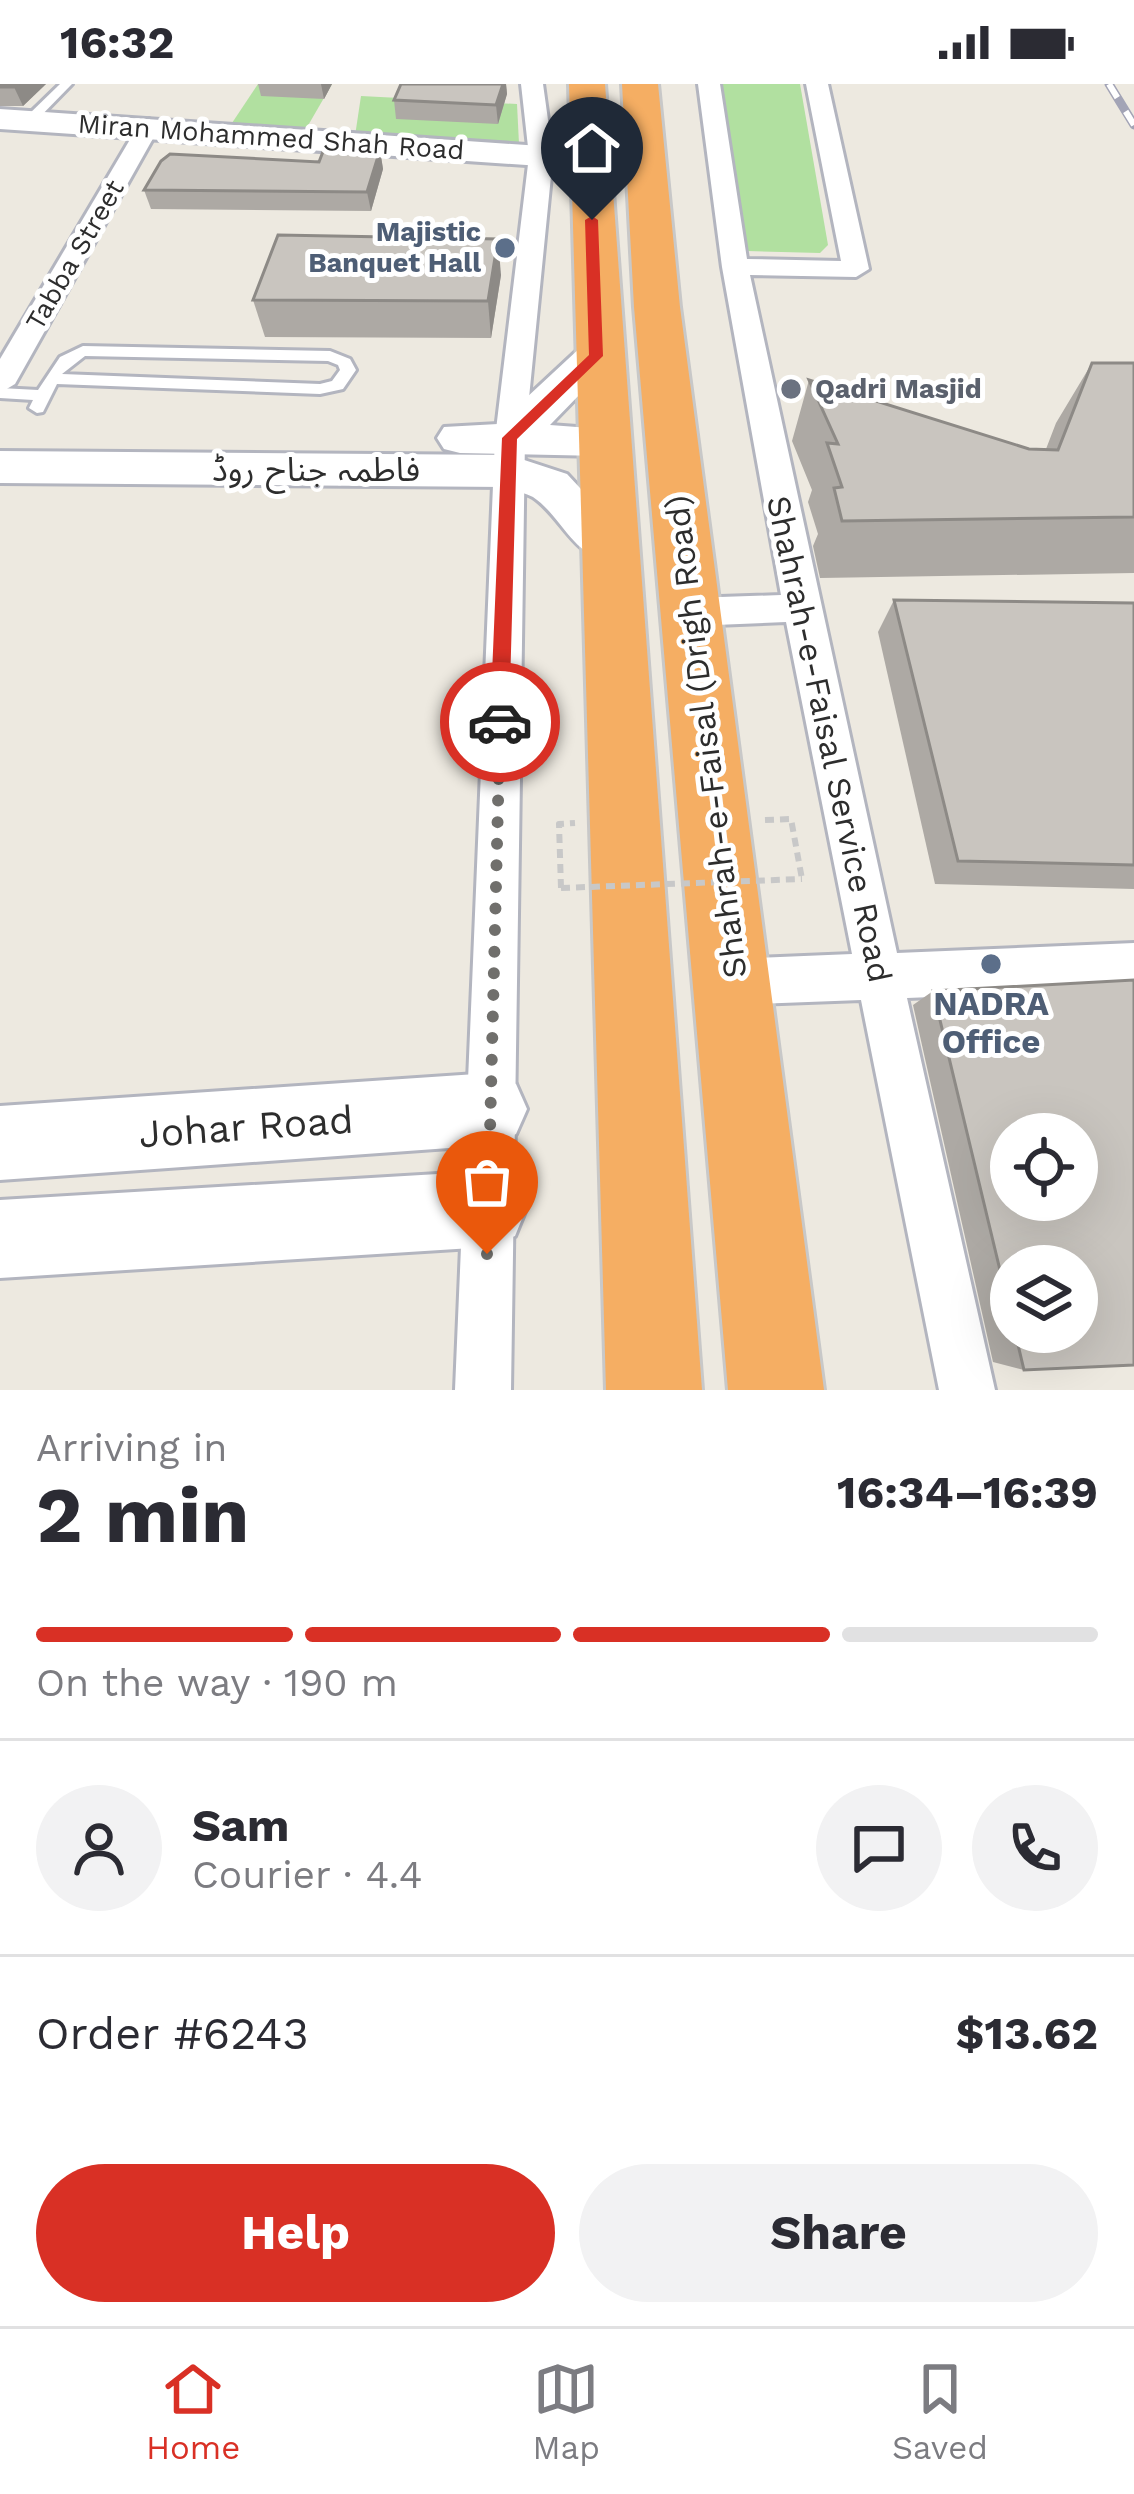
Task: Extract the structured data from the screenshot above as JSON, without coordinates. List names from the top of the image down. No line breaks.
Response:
{"streets":{"highway":["Shahrah-e-Faisal (Drigh Road)"],"street":["Miran Mohammed Shah Road","Tabba Street","فاطمہ جناح روڈ","Shahrah-e-Faisal Service Road","Johar Road"]},"crossings":[["Miran Mohammed Shah Road","Tabba Street"]],"places":["Majistic Banquet Hall","Qadri Masjid","NADRA Office"],"page":{"status":"16:32","heading":["2 min","Arriving in","16:34–16:39"],"panel":["Sam","Courier · 4.4","Order #6243","$13.62"],"bar":"On the way · 190 m","buttons":["Help","Share"],"tabs":["Home","Map","Saved"]}}
